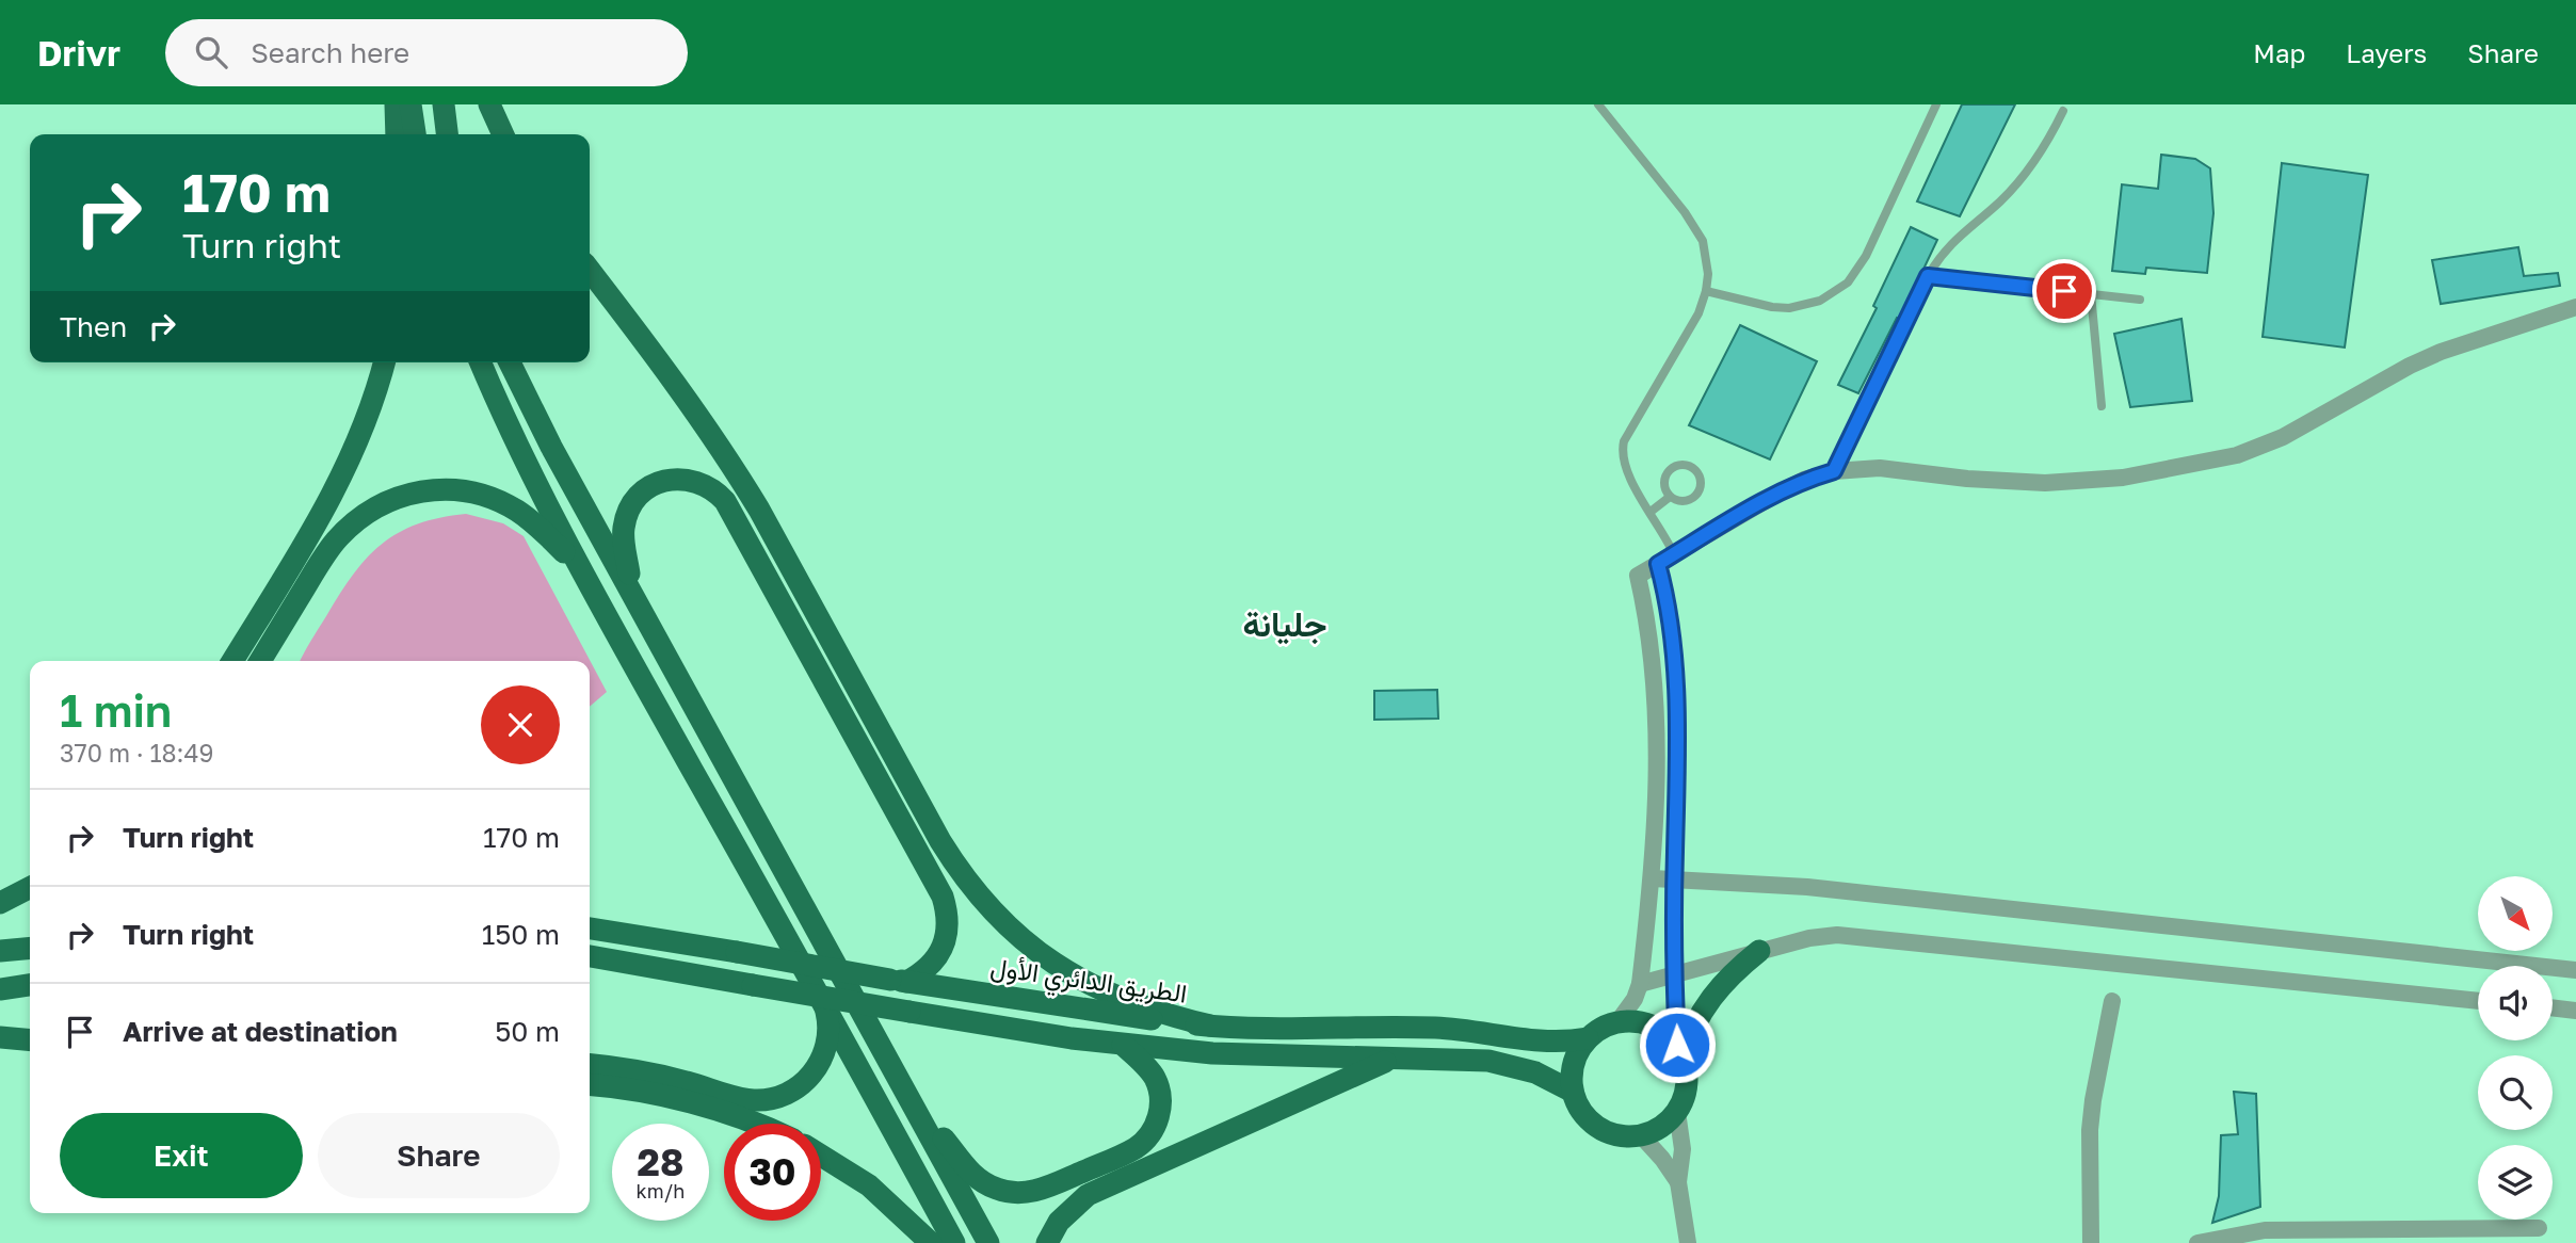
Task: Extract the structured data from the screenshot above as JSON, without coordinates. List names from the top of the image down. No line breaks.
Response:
{"streets":{"main road":["الطريق الدائري الأول"]},"districts":["جليانة"],"north":"bottom right","page":{"header":"Drivr","search":"Search here","nav":["Map","Layers","Share"],"turn":["170 m","Turn right"],"then":"Then","heading":["1 min","370 m · 18:49"],"list":[{"name":"Turn right","value":"170 m"},{"name":"Turn right","value":"150 m"},{"name":"Arrive at destination","value":"50 m"}],"buttons":["Exit","Share"],"speed":"28 km/h","limit":"30"}}
